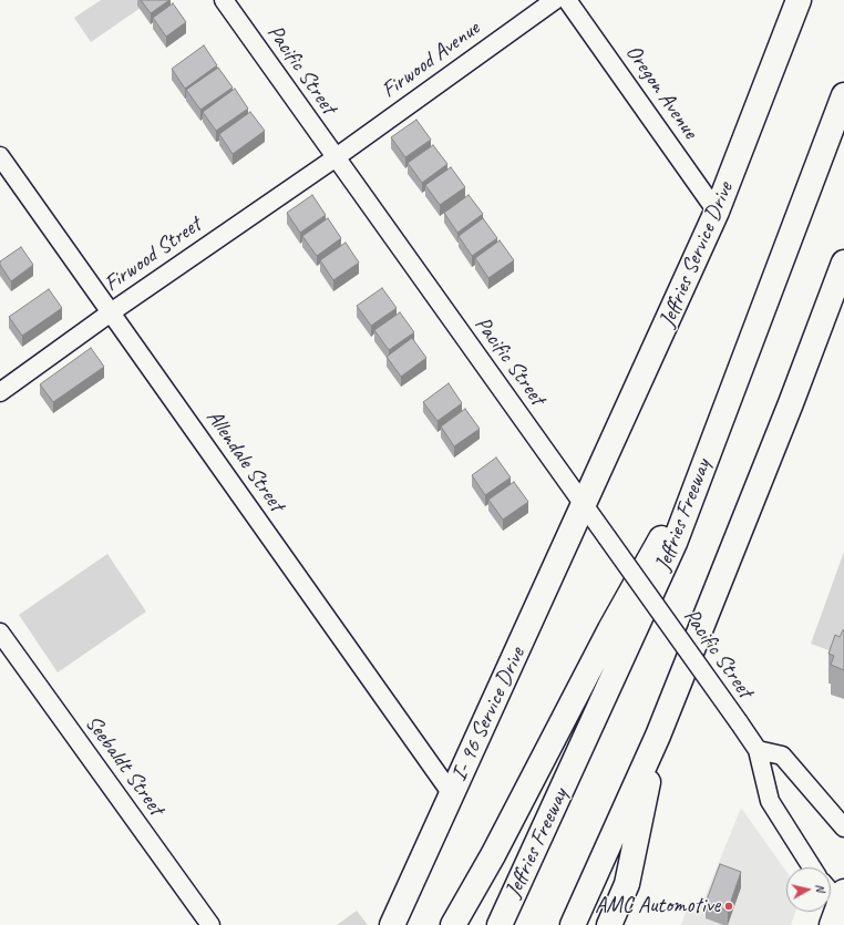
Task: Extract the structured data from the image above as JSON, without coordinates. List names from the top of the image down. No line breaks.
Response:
{"streets":{"main road":["Jeffries Service Drive","Jeffries Freeway","I- 96 Service Drive"],"street":["Firwood Avenue","Pacific Street","Oregon Avenue","Firwood Street","Allendale Street","Seebaldt Street"]},"crossings":[["Firwood Avenue","Pacific Street"],["Firwood Avenue","Firwood Street"],["Pacific Street","Firwood Street"],["Pacific Street","Jeffries Service Drive"],["Pacific Street","I- 96 Service Drive"],["Oregon Avenue","Jeffries Service Drive"],["Firwood Street","Allendale Street"],["Jeffries Service Drive","I- 96 Service Drive"],["Allendale Street","I- 96 Service Drive"]],"places":["AMC Automotive"],"north":"right"}
